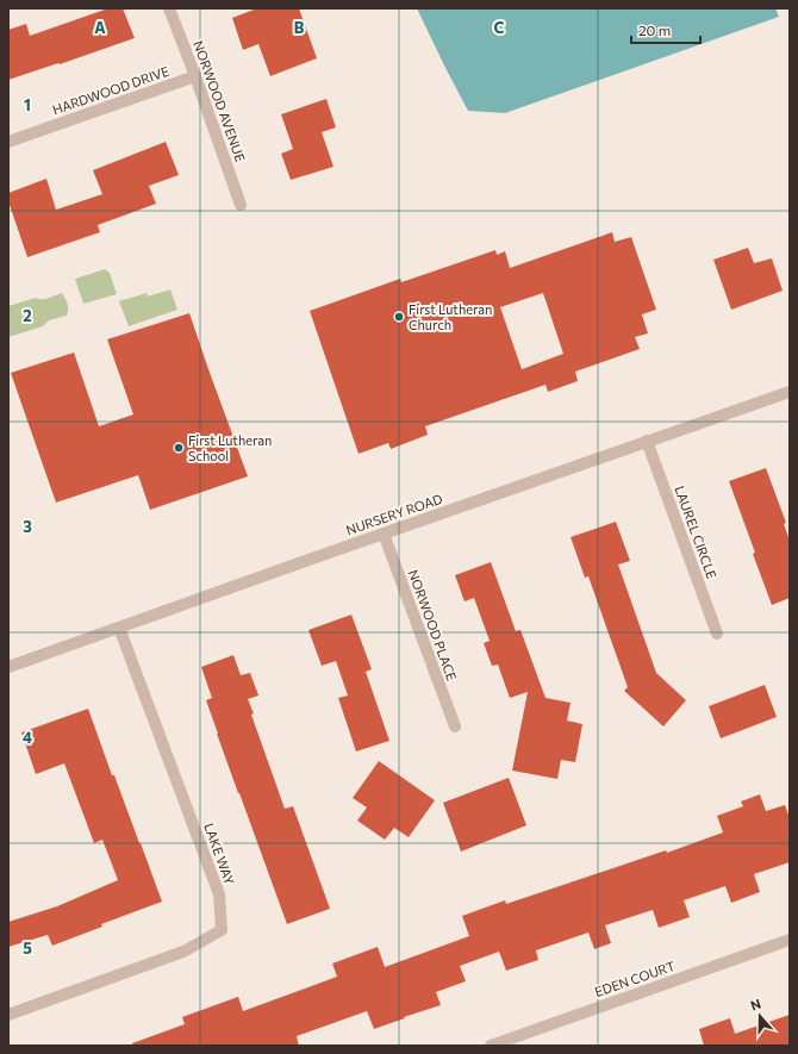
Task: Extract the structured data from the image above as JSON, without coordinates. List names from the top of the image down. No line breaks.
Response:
{"streets":{"street":["HARDWOOD DRIVE","NORWOOD AVENUE","NURSERY ROAD","LAUREL CIRCLE","NORWOOD PLACE","LAKE WAY","EDEN COURT"]},"crossings":[["HARDWOOD DRIVE","NORWOOD AVENUE"],["NURSERY ROAD","LAUREL CIRCLE"],["NURSERY ROAD","NORWOOD PLACE"],["NURSERY ROAD","LAKE WAY"]],"places":["First Lutheran Church","First Lutheran School"],"scale_bar":"20 m","north":"top","grid":{"columns":["A","B","C"],"rows":["1","2","3","4","5"]}}
